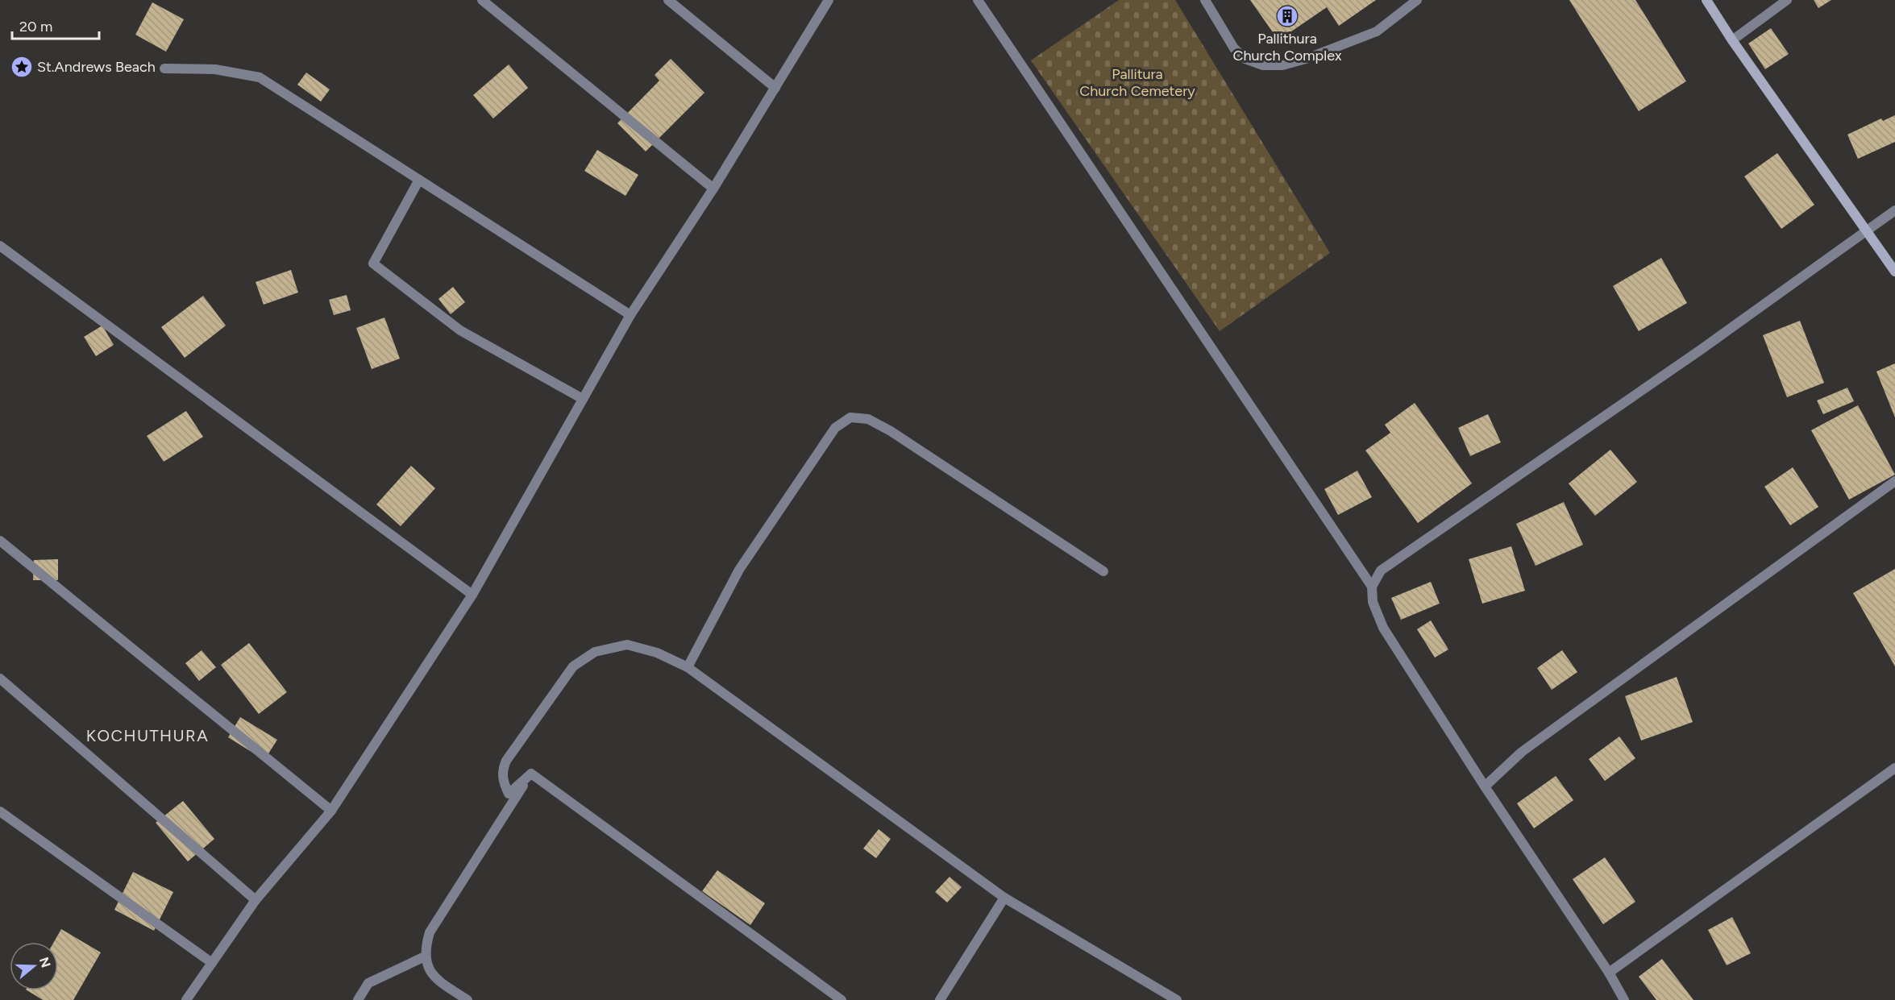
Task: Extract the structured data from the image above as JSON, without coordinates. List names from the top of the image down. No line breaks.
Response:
{"districts":["KOCHUTHURA"],"parks":["Pallitura Church Cemetery"],"places":{"building":["Pallithura Church Complex"],"place":["St.Andrews Beach"]},"scale_bar":"20 m","north":"right"}
